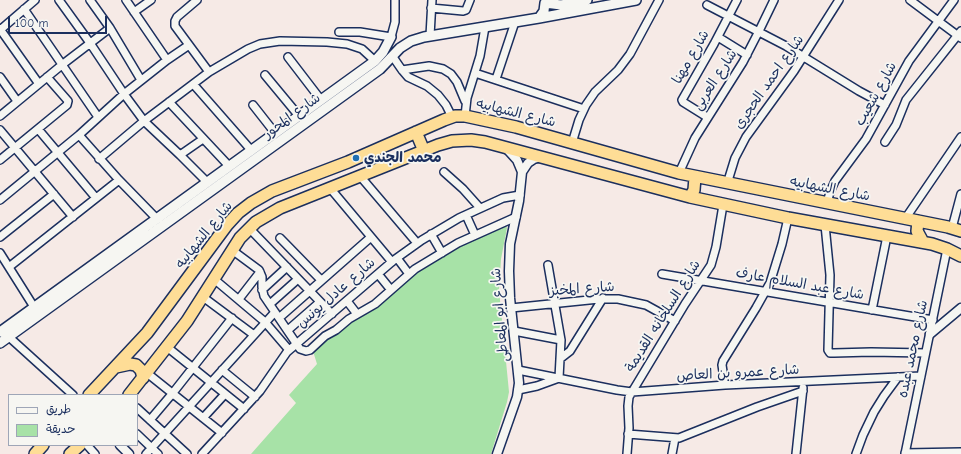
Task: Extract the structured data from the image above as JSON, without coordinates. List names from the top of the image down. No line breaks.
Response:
{"streets":{"highway":["شارع الشهابيه"],"main road":["شارع المحور"],"street":["شارع مهنا","شارع العربى","شارع احمد الحجرى","شارع شعيب","شارع عبد السلام عارف","شارع المخبز","شارع عادل يونس","شارع ابو المعاطى","شارع السلخانه القديمة","شارع محمد عبده","شارع عمرو بن العاص"]},"crossings":[["شارع مهنا","شارع العربى"],["شارع العربى","شارع الشهابيه"],["شارع احمد الحجرى","شارع الشهابيه"],["شارع شعيب","شارع الشهابيه"],["شارع عبد السلام عارف","شارع السلخانه القديمة"],["شارع عبد السلام عارف","شارع محمد عبده"],["شارع المخبز","شارع ابو المعاطى"],["شارع المخبز","شارع السلخانه القديمة"],["شارع عادل يونس","شارع ابو المعاطى"],["شارع ابو المعاطى","شارع عمرو بن العاص"],["شارع السلخانه القديمة","شارع عمرو بن العاص"],["شارع محمد عبده","شارع عمرو بن العاص"]],"places":["محمد الجندي"],"legend":["طريق","حديقة"],"scale_bar":"100 m"}
